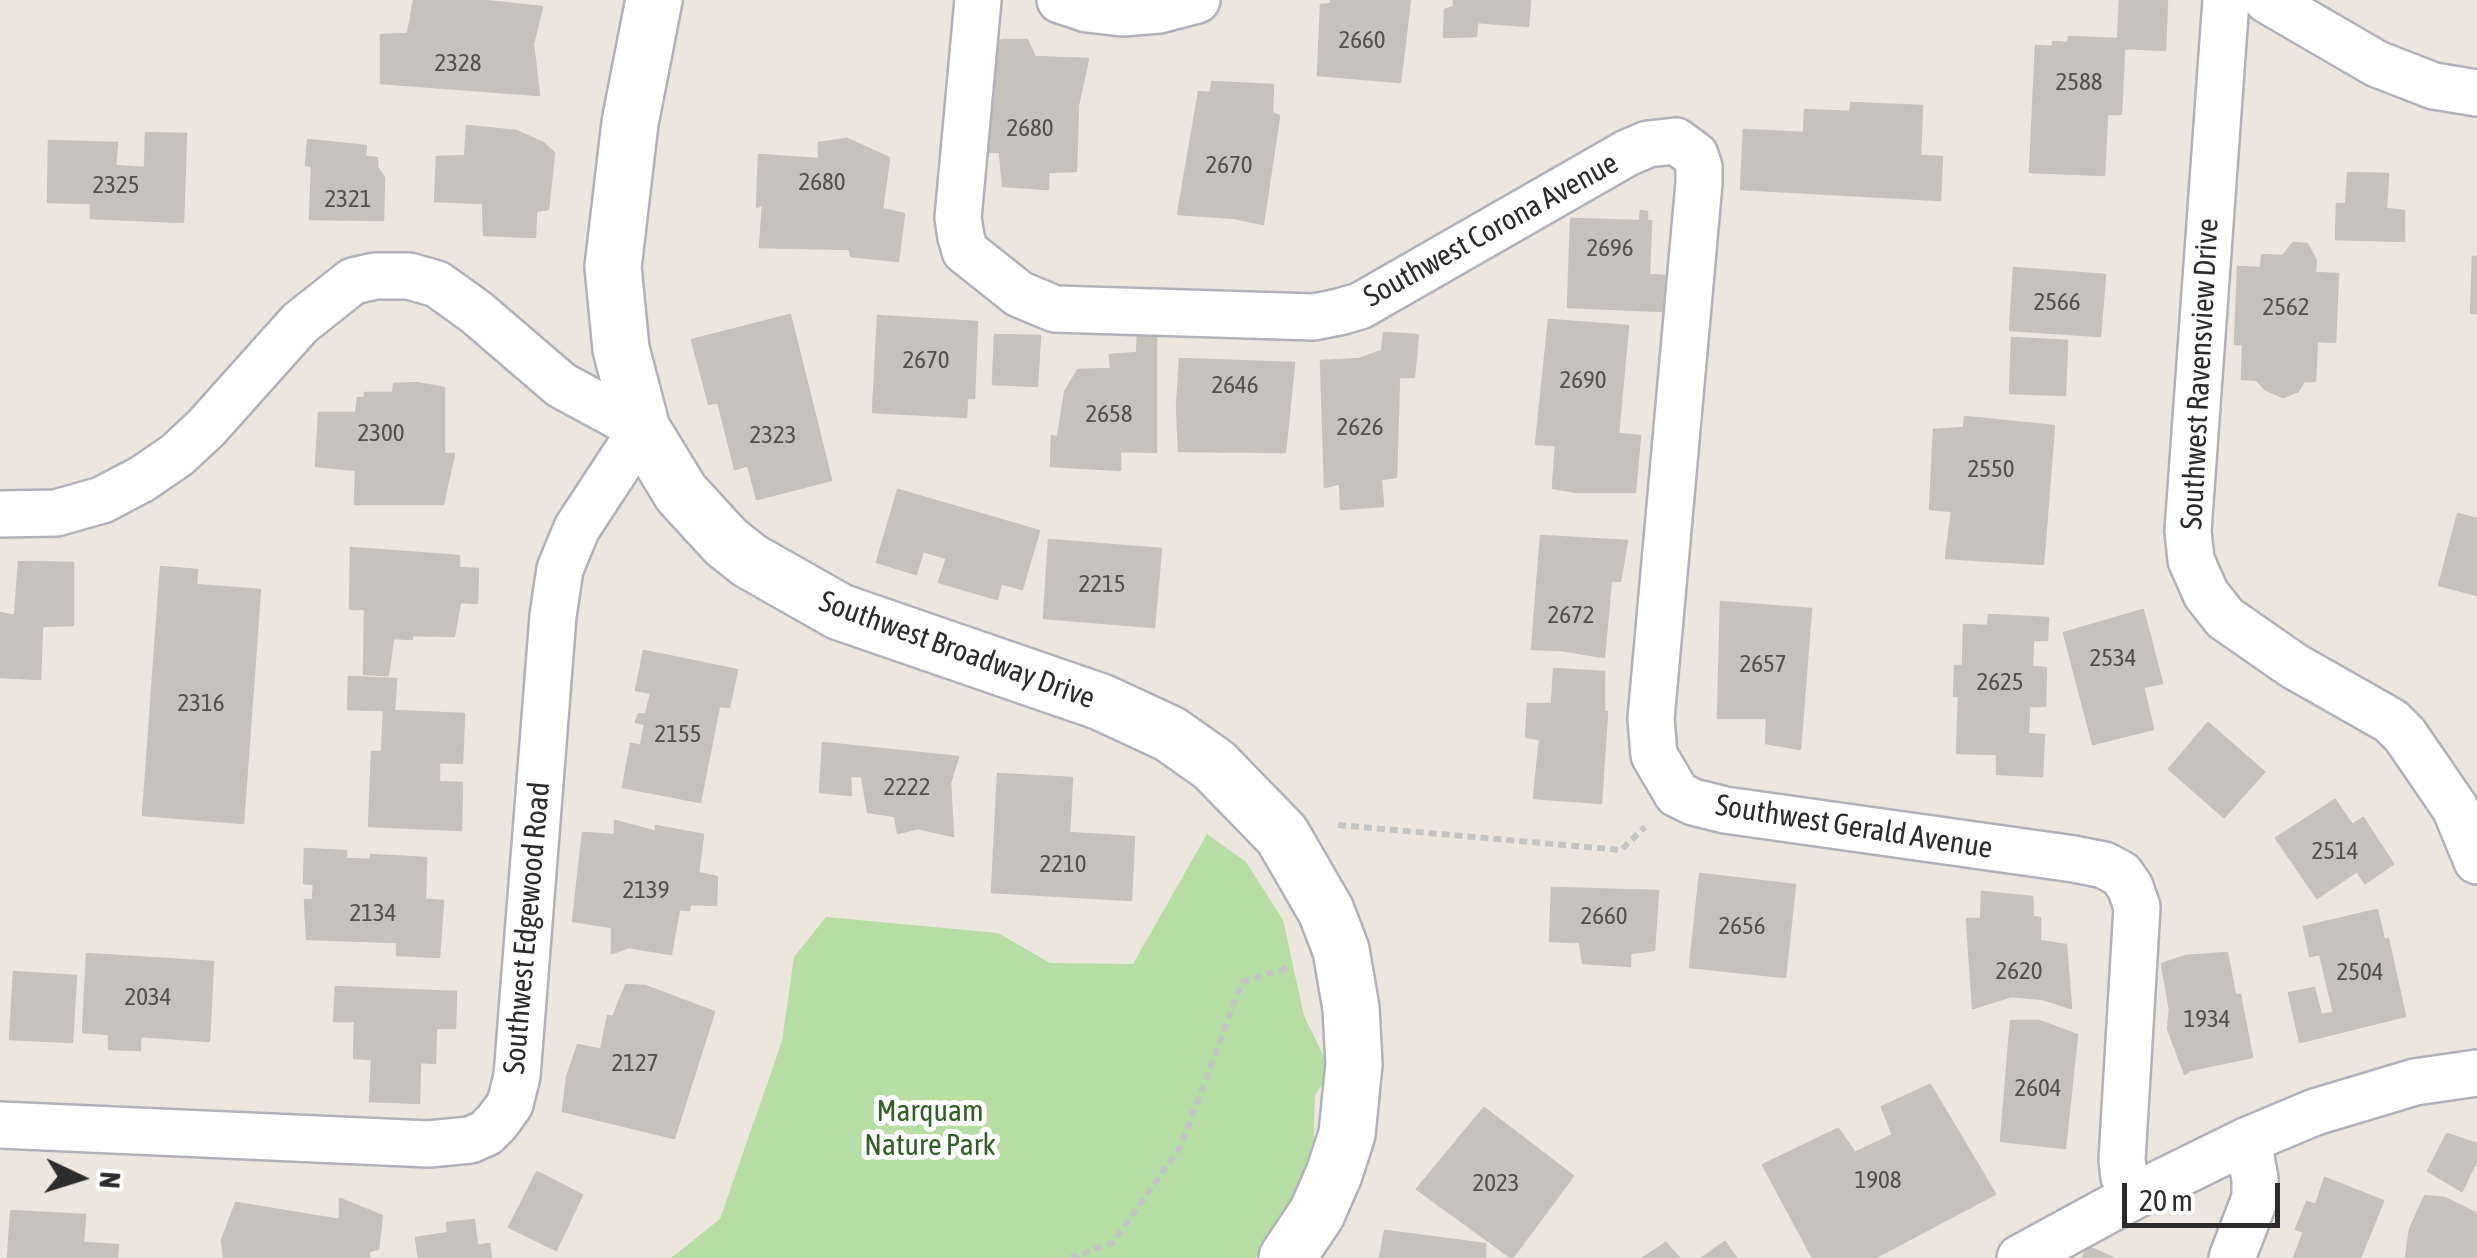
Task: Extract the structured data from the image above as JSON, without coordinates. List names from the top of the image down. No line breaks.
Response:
{"streets":{"street":["Southwest Corona Avenue","Southwest Ravensview Drive","Southwest Broadway Drive","Southwest Gerald Avenue","Southwest Edgewood Road"]},"crossings":[["Southwest Corona Avenue","Southwest Gerald Avenue"],["Southwest Broadway Drive","Southwest Edgewood Road"]],"parks":["Marquam Nature Park"],"house_numbers":["2660","2328","2588","2680","2670","2680","2325","2321","2696","2566","2562","2670","2690","2646","2658","2626","2300","2323","2550","2215","2672","2534","2657","2625","2316","2155","2222","2514","2210","2139","2134","2660","2656","2620","2504","2034","1934","2127","2604","1908","2023"],"scale_bar":"20 m","north":"right"}
